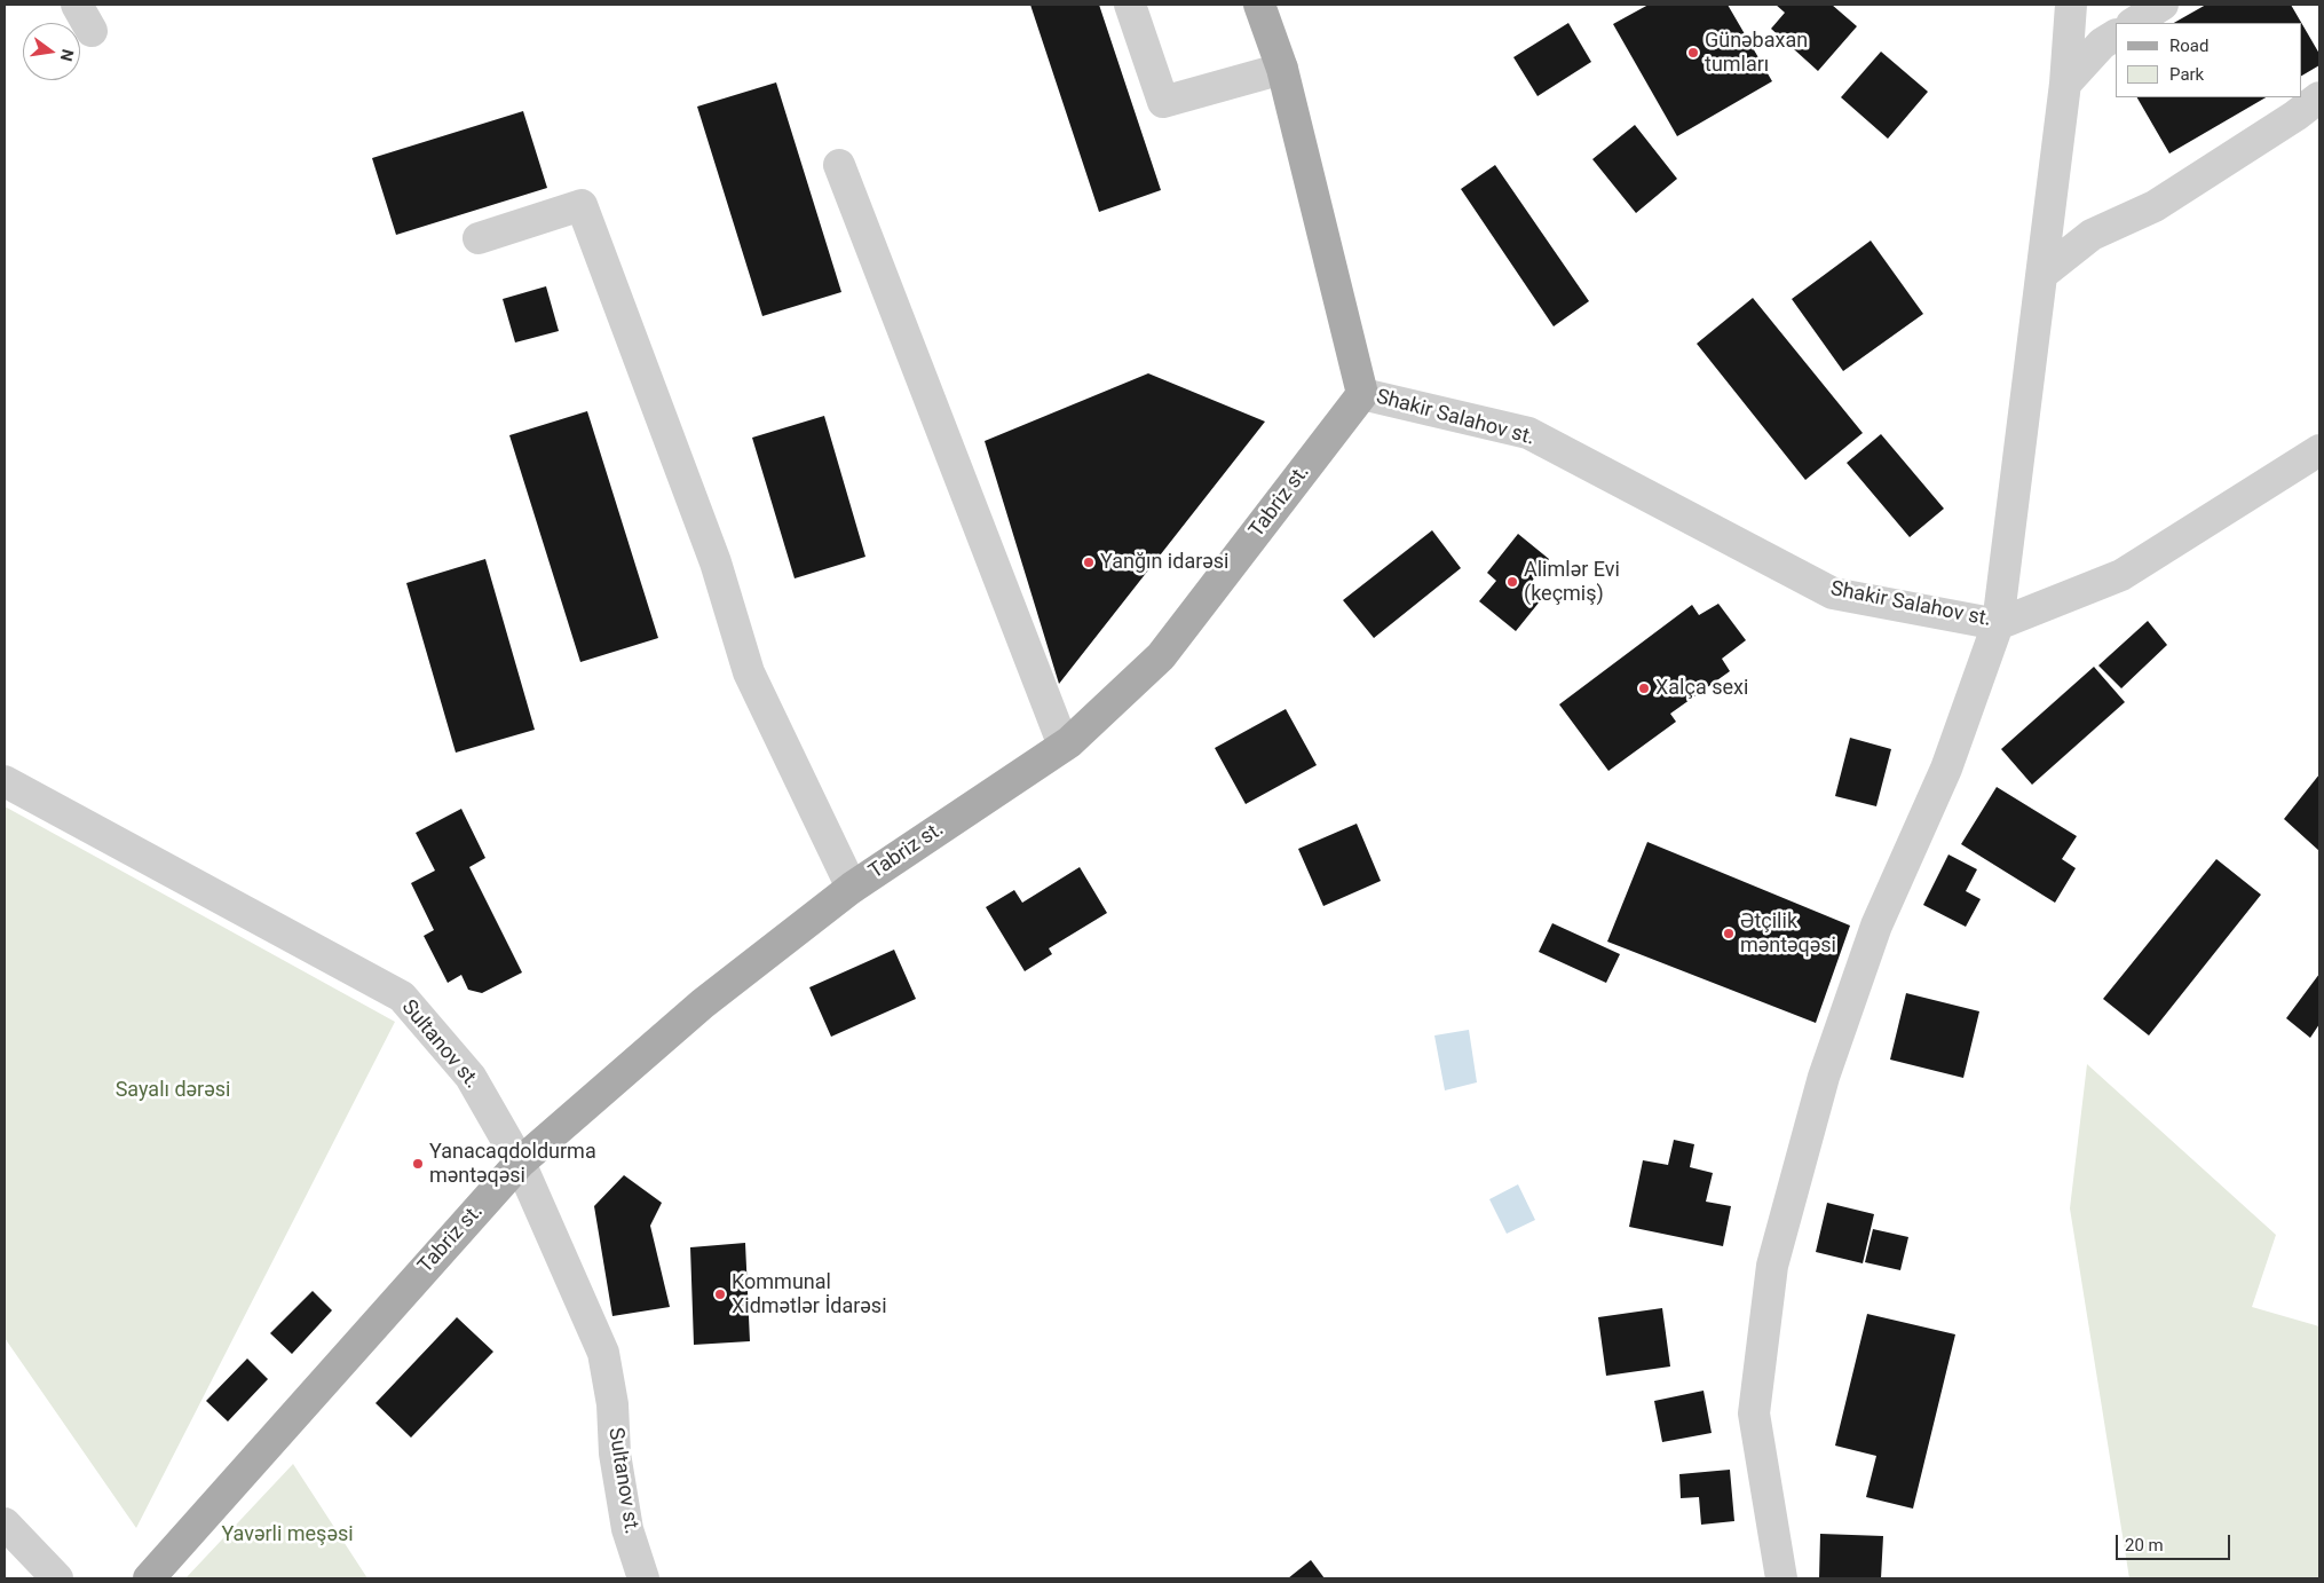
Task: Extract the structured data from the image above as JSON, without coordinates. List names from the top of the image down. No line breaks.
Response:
{"streets":{"main road":["Tabriz st."],"street":["Shakir Salahov st.","Sultanov st."]},"crossings":[["Shakir Salahov st.","Tabriz st."],["Tabriz st.","Sultanov st."]],"parks":["Sayalı dərəsi","Yavərli meşəsi"],"places":["Günəbaxan tumları","Yanğın idarəsi","Alimlər Evi (keçmiş)","Xalça sexi","Ətçilik məntəqəsi","Yanacaqdoldurma məntəqəsi","Kommunal Xidmətlər İdarəsi"],"legend":["Road","Park"],"scale_bar":"20 m","north":"right"}
